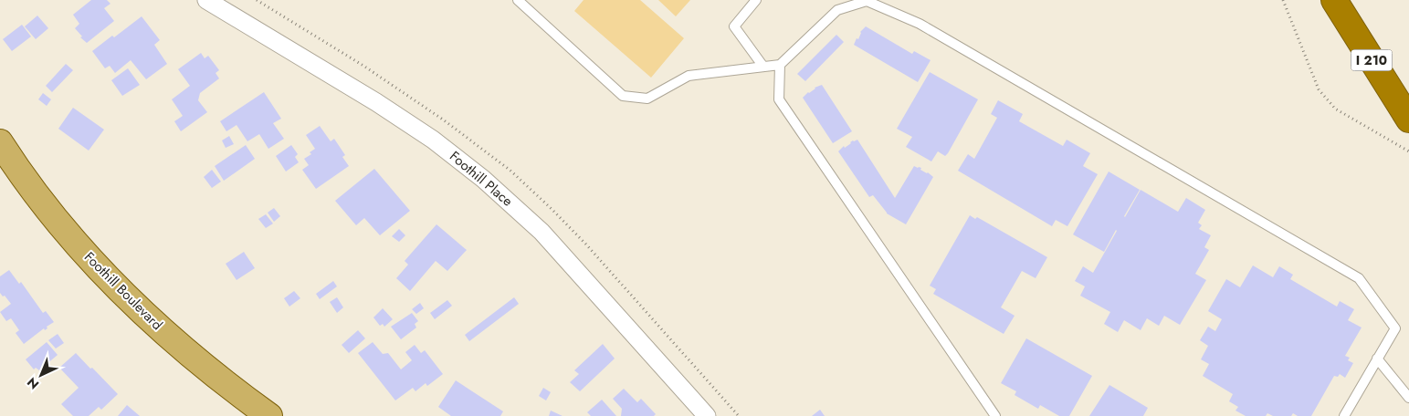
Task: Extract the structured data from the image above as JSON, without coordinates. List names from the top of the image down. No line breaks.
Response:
{"streets":{"highway":["I 210"],"main road":["Foothill Boulevard"],"street":["Foothill Place"]},"north":"bottom left"}
